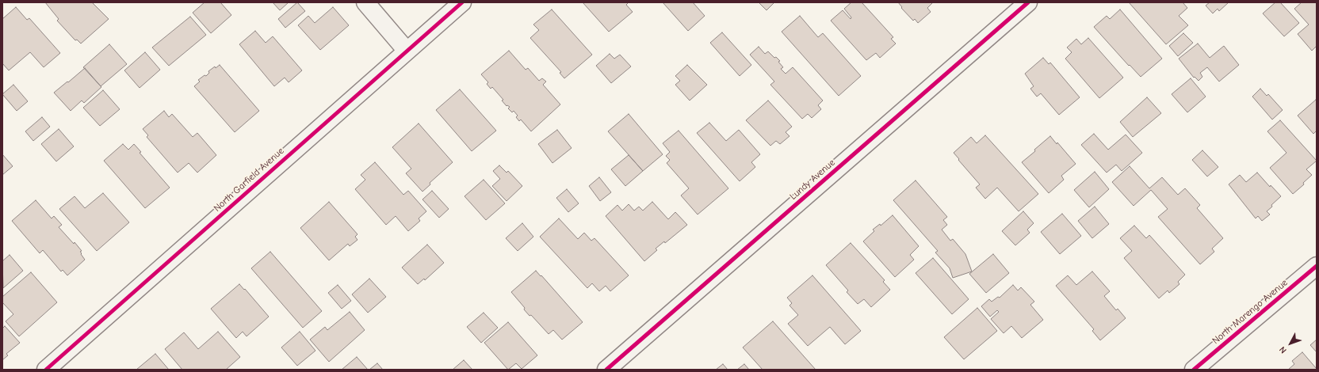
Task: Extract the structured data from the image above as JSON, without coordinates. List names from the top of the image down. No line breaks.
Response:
{"streets":{"street":["North Garfield Avenue","Lundy Avenue","North Marengo Avenue"]},"north":"bottom left"}
